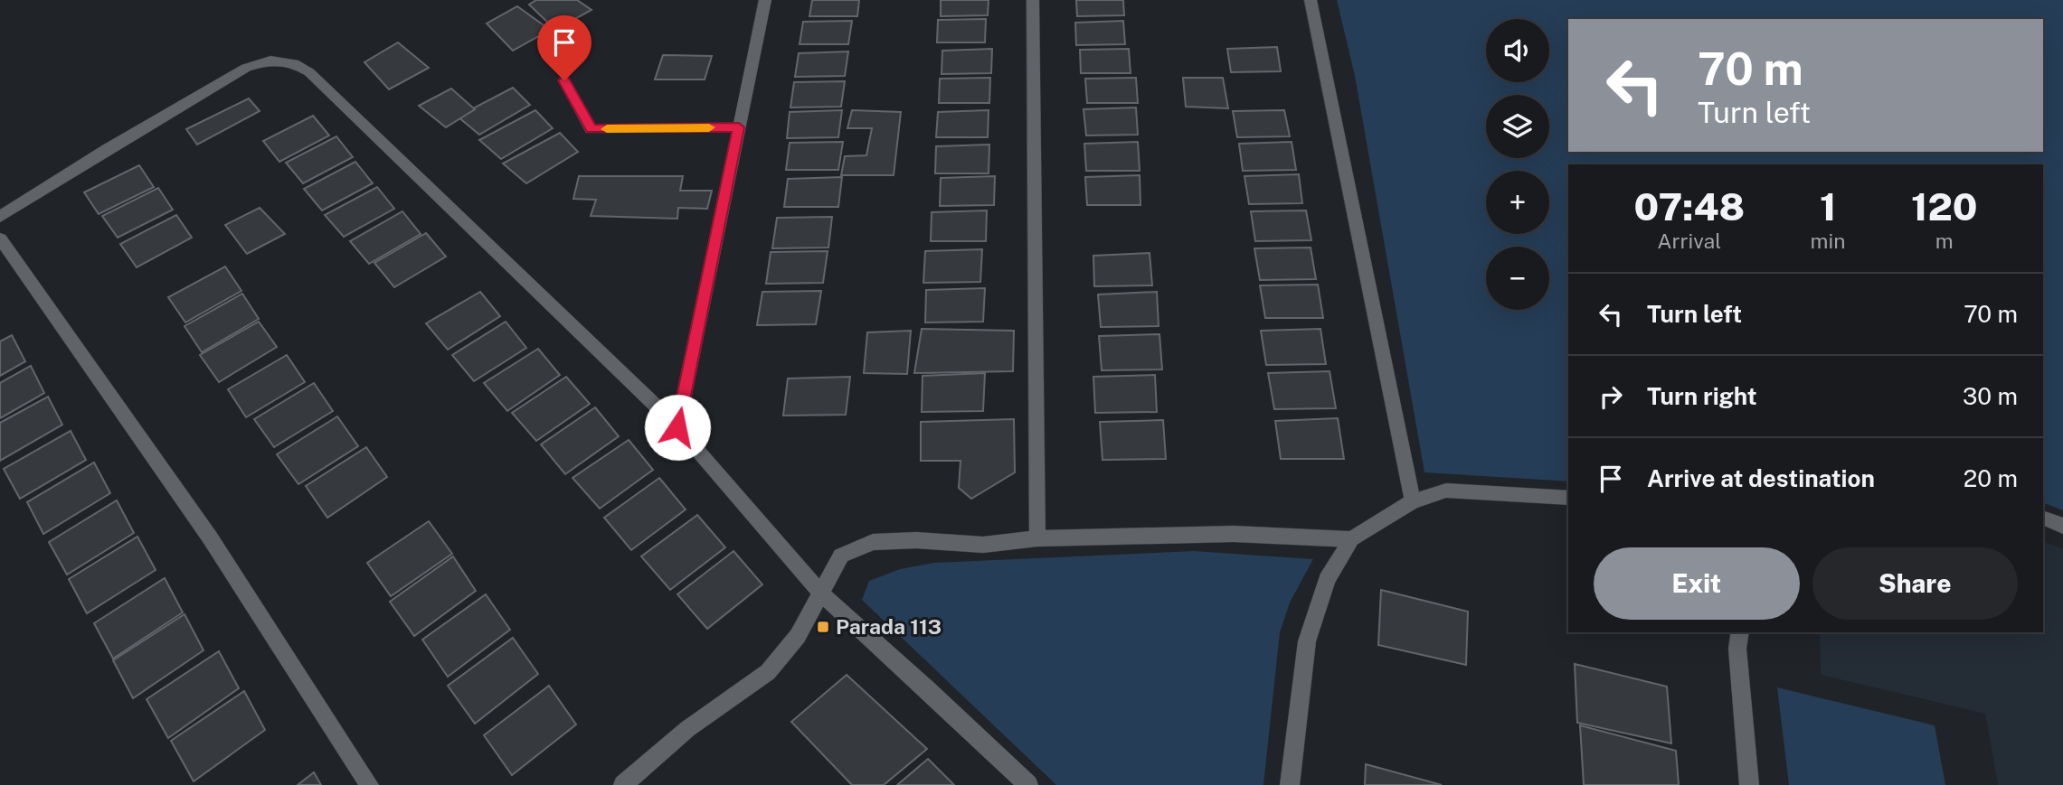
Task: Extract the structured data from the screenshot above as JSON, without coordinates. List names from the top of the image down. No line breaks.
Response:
{"places":{"transit":["Parada 113"]},"page":{"map_buttons":["+","−"],"turn":["70 m","Turn left"],"eta":["07:48","Arrival","1","min","120","m"],"list":[{"name":"Turn left","value":"70 m"},{"name":"Turn right","value":"30 m"},{"name":"Arrive at destination","value":"20 m"}],"buttons":["Exit","Share"]}}
